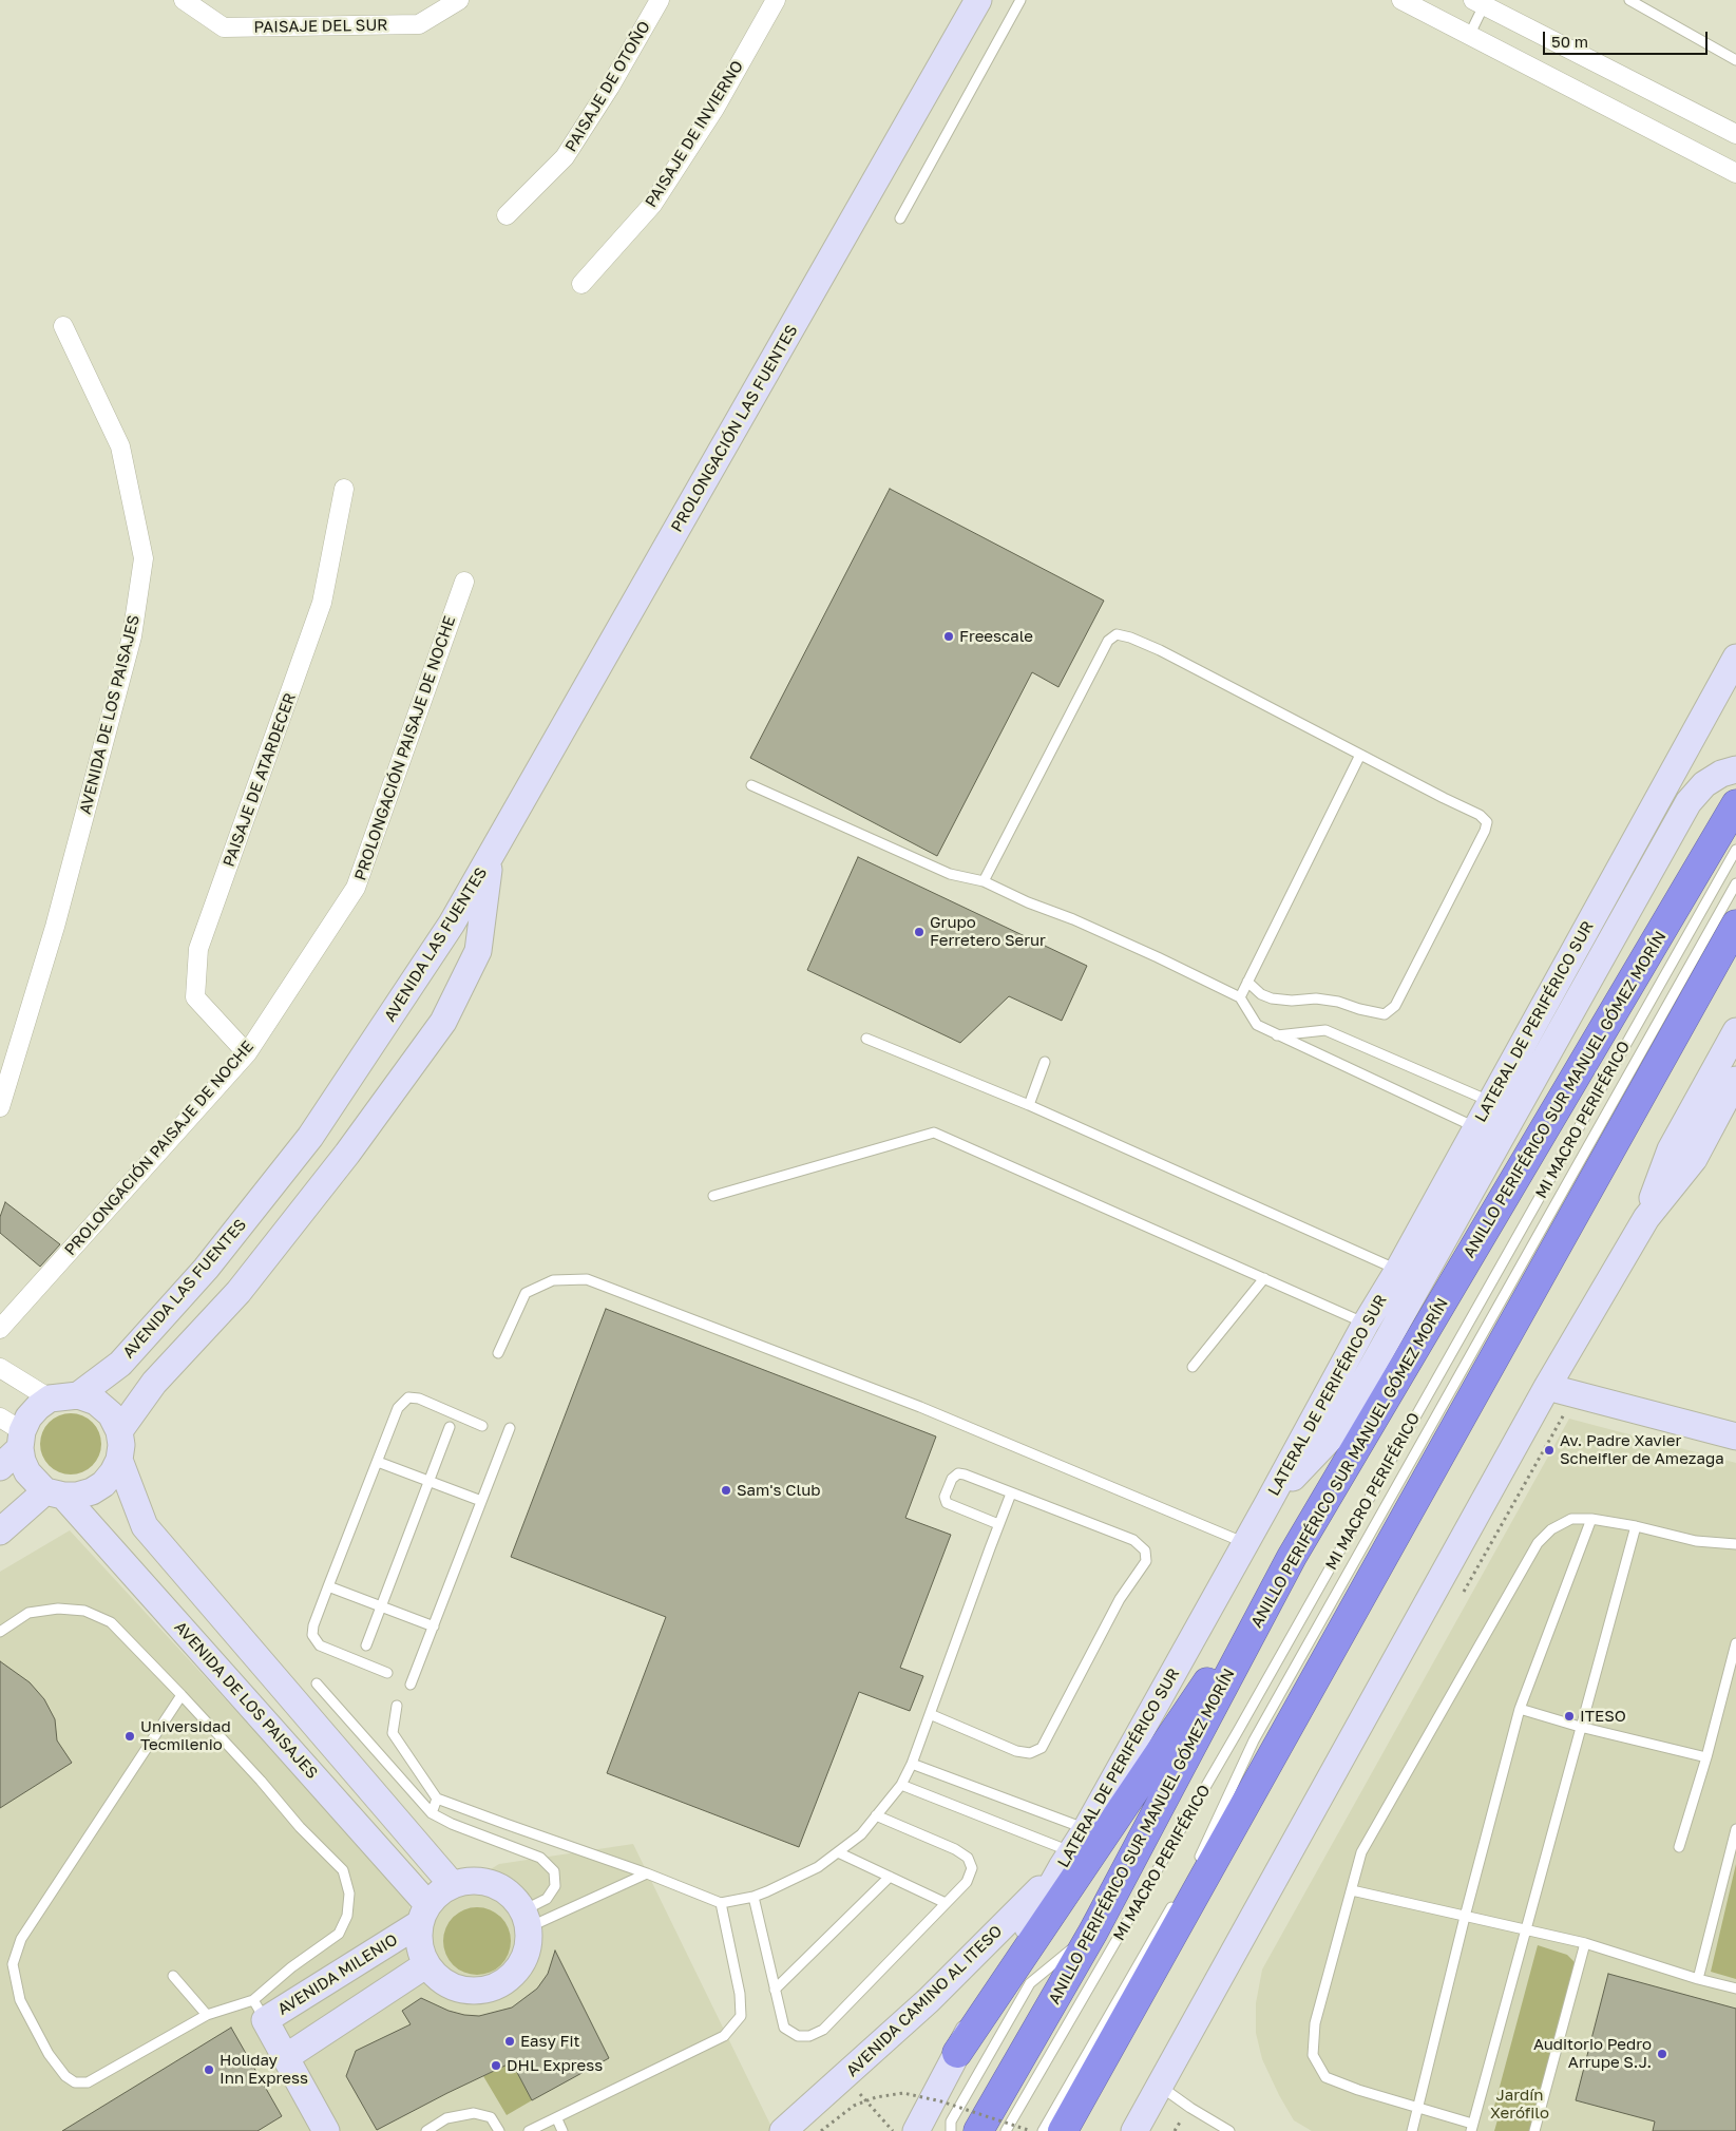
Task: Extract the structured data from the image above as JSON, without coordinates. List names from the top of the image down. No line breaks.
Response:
{"streets":{"highway":["ANILLO PERIFÉRICO SUR MANUEL GÓMEZ MORÍN"],"street":["PAISAJE DEL SUR","PAISAJE DE OTOÑO","PAISAJE DE INVIERNO","PROLONGACIÓN LAS FUENTES","AVENIDA DE LOS PAISAJES","PROLONGACIÓN PAISAJE DE NOCHE","PAISAJE DE ATARDECER","AVENIDA LAS FUENTES","LATERAL DE PERIFÉRICO SUR","AVENIDA MILENIO","AVENIDA CAMINO AL ITESO"],"lane":["MI MACRO PERIFÉRICO"]},"crossings":[["PROLONGACIÓN LAS FUENTES","AVENIDA LAS FUENTES"],["AVENIDA DE LOS PAISAJES","AVENIDA LAS FUENTES"],["AVENIDA DE LOS PAISAJES","AVENIDA MILENIO"],["PROLONGACIÓN PAISAJE DE NOCHE","PAISAJE DE ATARDECER"],["LATERAL DE PERIFÉRICO SUR","AVENIDA CAMINO AL ITESO"]],"parks":["Jardín Xerófilo"],"places":["Freescale","Grupo Ferretero Serur","Av. Padre Xavier Scheifler de Amezaga","Sam's Club","ITESO","Universidad Tecmilenio","Easy Fit","Auditorio Pedro Arrupe S.J.","DHL Express","Holiday Inn Express"],"scale_bar":"50 m"}
